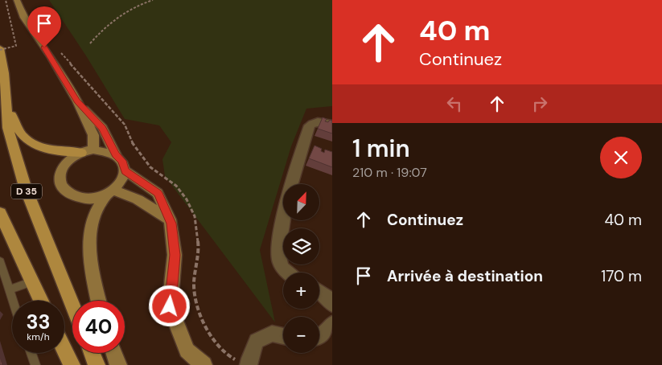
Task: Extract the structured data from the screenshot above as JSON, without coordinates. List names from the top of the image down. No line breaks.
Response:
{"streets":{"main road":["D 35"]},"north":"top right","page":{"turn":["40 m","Continuez"],"heading":["1 min","210 m · 19:07"],"map_buttons":["+","−"],"list":[{"name":"Continuez","value":"40 m"},{"name":"Arrivée à destination","value":"170 m"}],"speed":"33 km/h","limit":"40"}}
